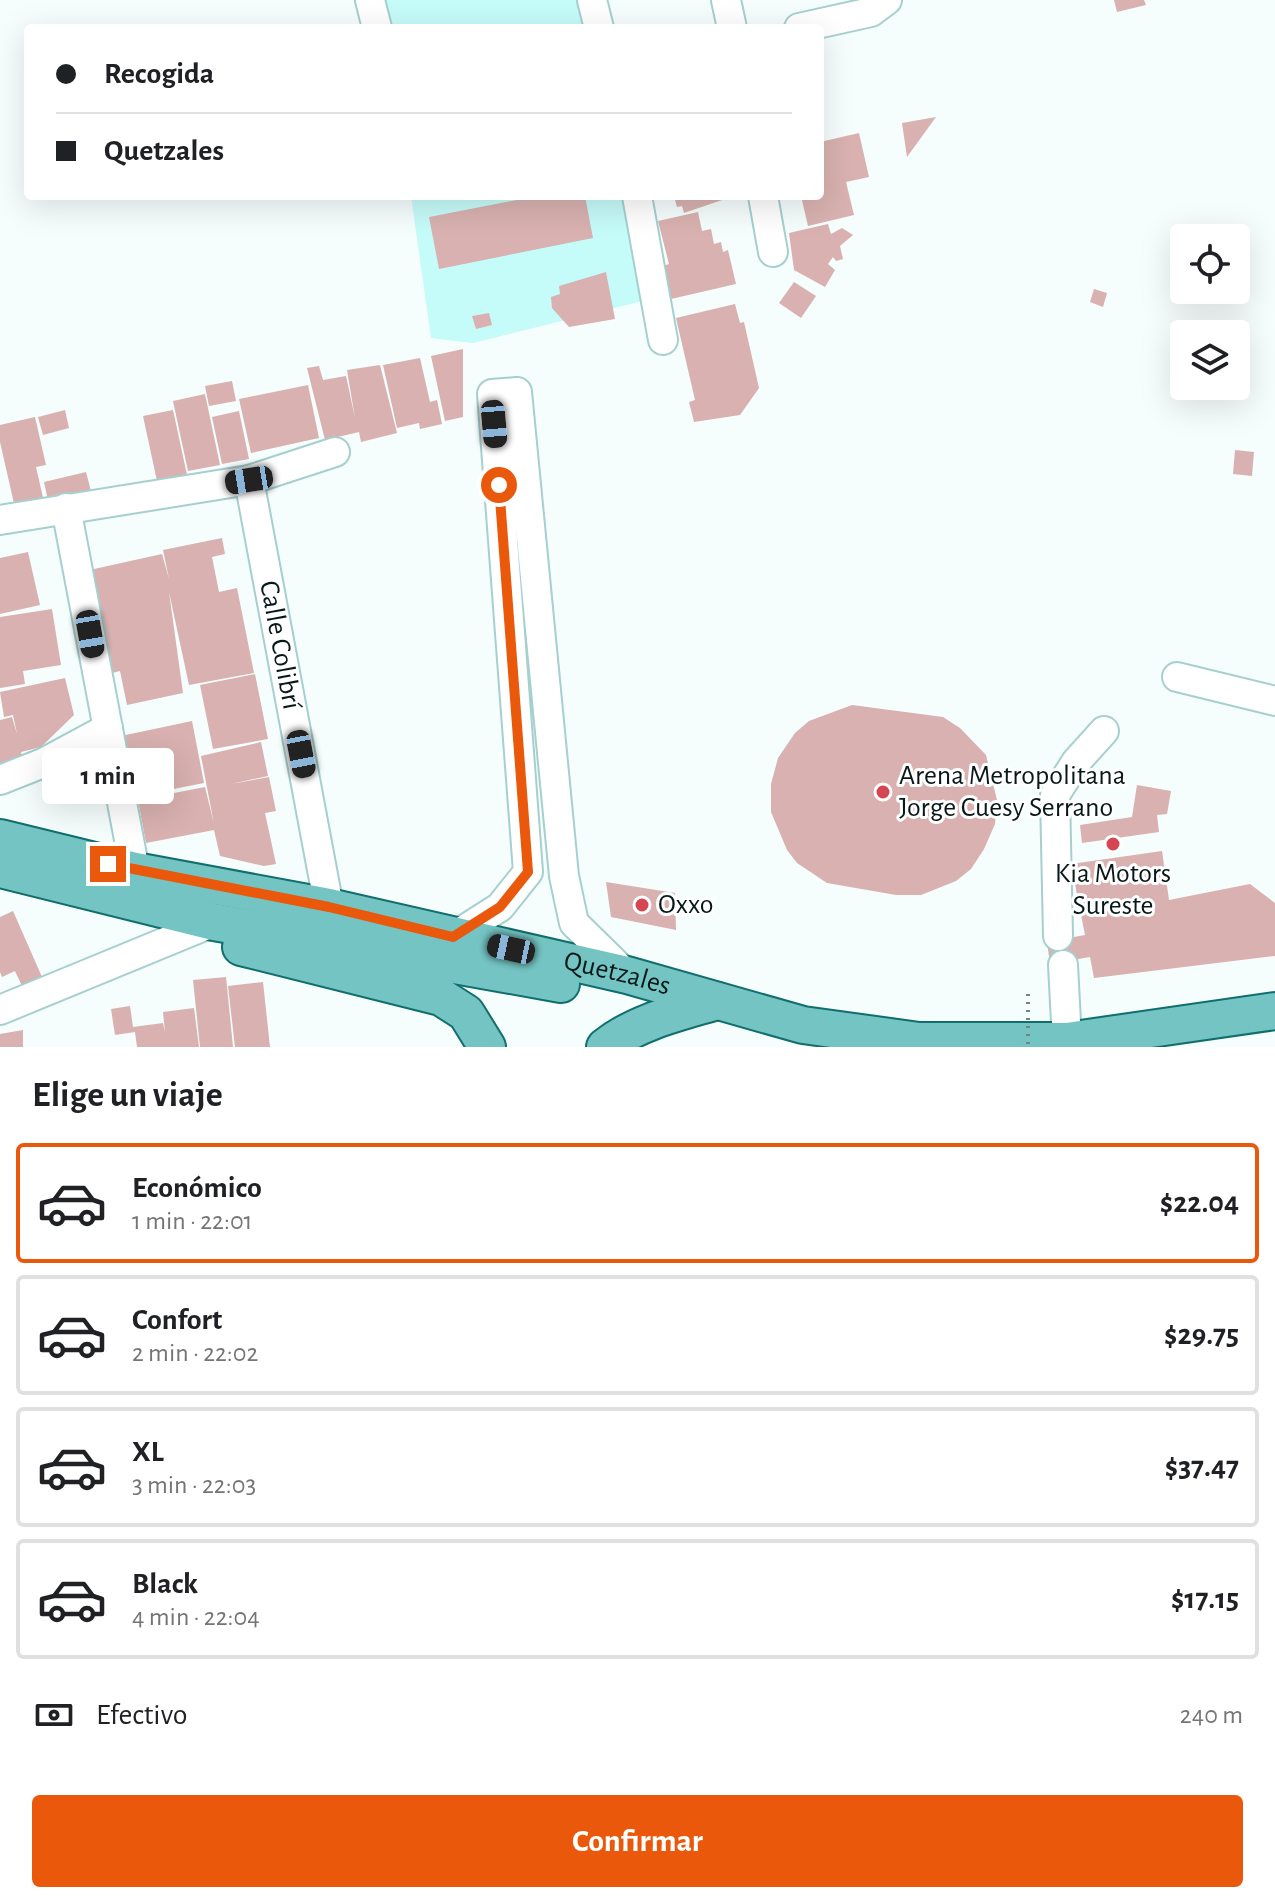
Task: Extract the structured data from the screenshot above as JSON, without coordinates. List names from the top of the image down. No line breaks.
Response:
{"streets":{"main road":["Quetzales"],"street":["Calle Colibrí"]},"crossings":[["Calle Colibrí","Quetzales"]],"places":["Arena Metropolitana Jorge Cuesy Serrano","Kia Motors Sureste","Oxxo"],"page":{"banner":["Recogida","Quetzales"],"bubble":"1 min","heading":"Elige un viaje","list":[{"name":"Económico","note":"1 min · 22:01","value":"$22.04"},{"name":"Confort","note":"2 min · 22:02","value":"$29.75"},{"name":"XL","note":"3 min · 22:03","value":"$37.47"},{"name":"Black","note":"4 min · 22:04","value":"$17.15"}],"pay":["Efectivo","240 m"],"buttons":"Confirmar"}}
